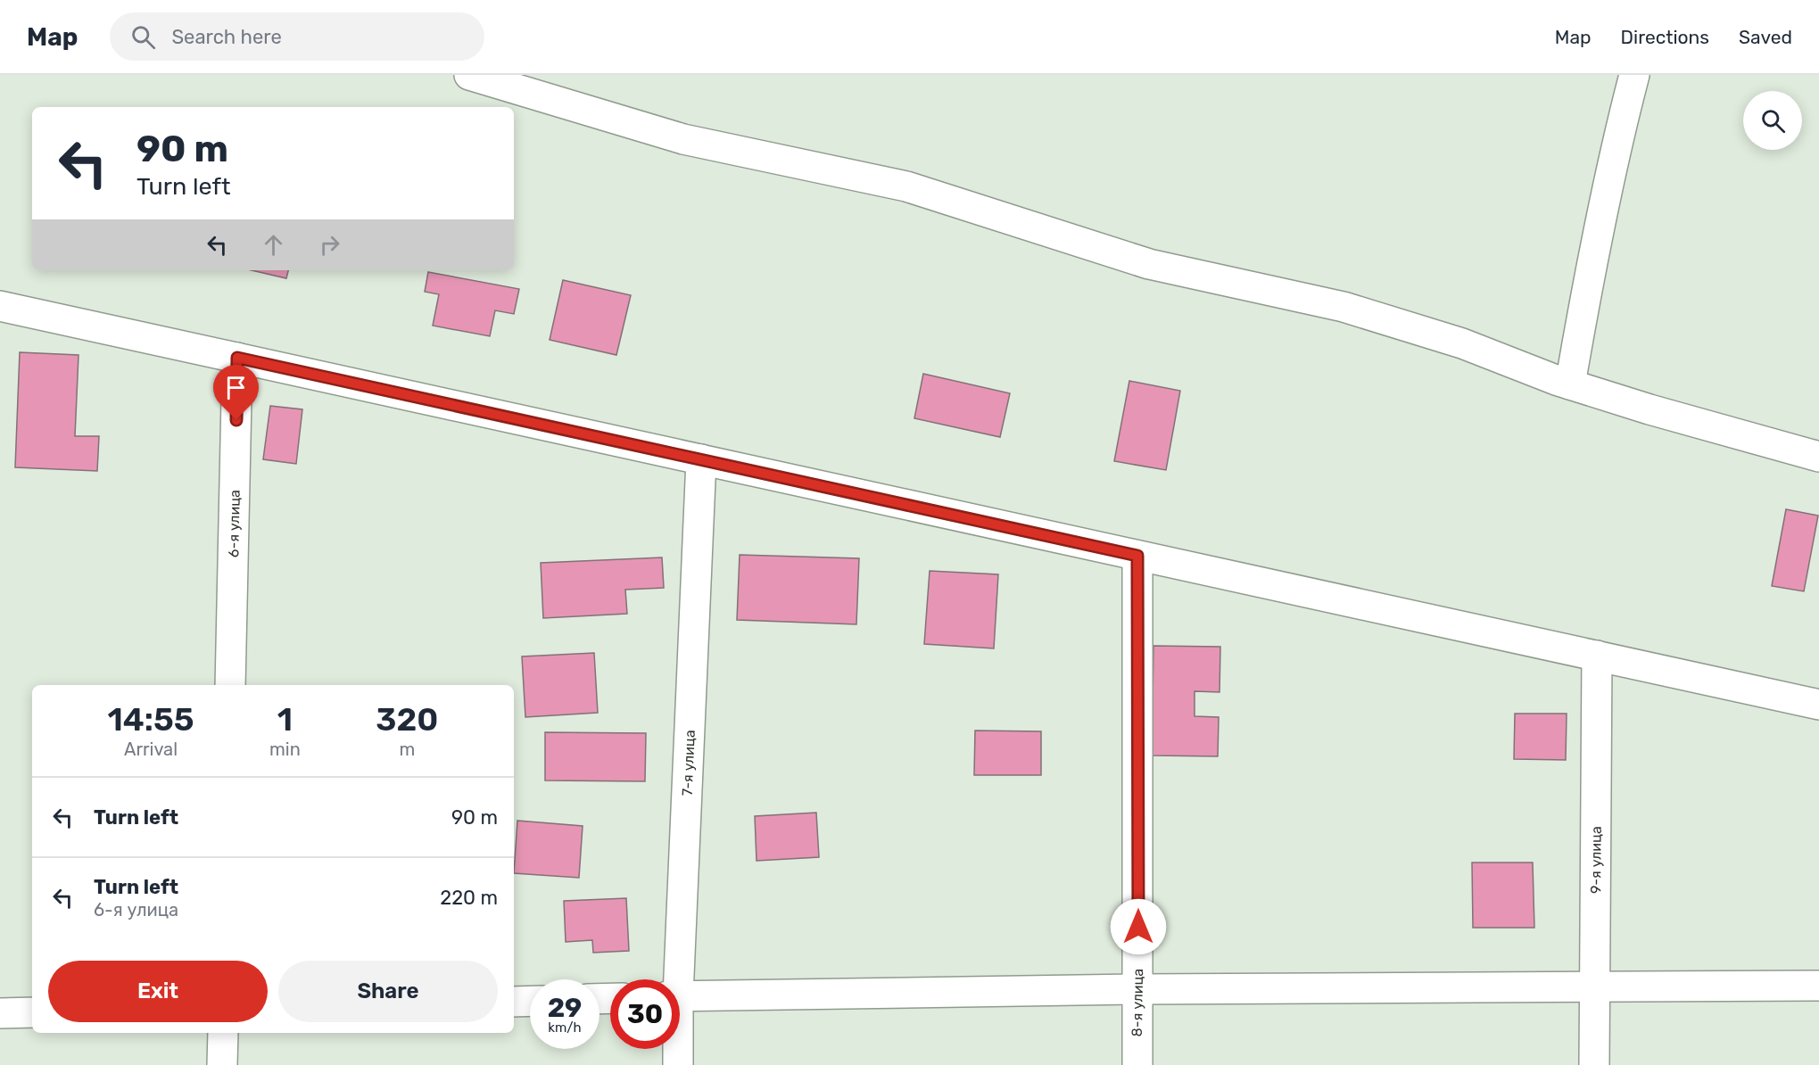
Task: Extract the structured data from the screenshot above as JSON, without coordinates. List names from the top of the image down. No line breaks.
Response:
{"streets":{"street":["6-я улица","7-я улица","9-я улица","8-я улица"]},"page":{"header":"Map","search":"Search here","nav":["Map","Directions","Saved"],"turn":["90 m","Turn left"],"eta":["14:55","Arrival","1","min","320","m"],"list":[{"name":"Turn left","value":"90 m"},{"name":"Turn left","note":"6-я улица","value":"220 m"}],"buttons":["Exit","Share"],"speed":"29 km/h","limit":"30"}}
